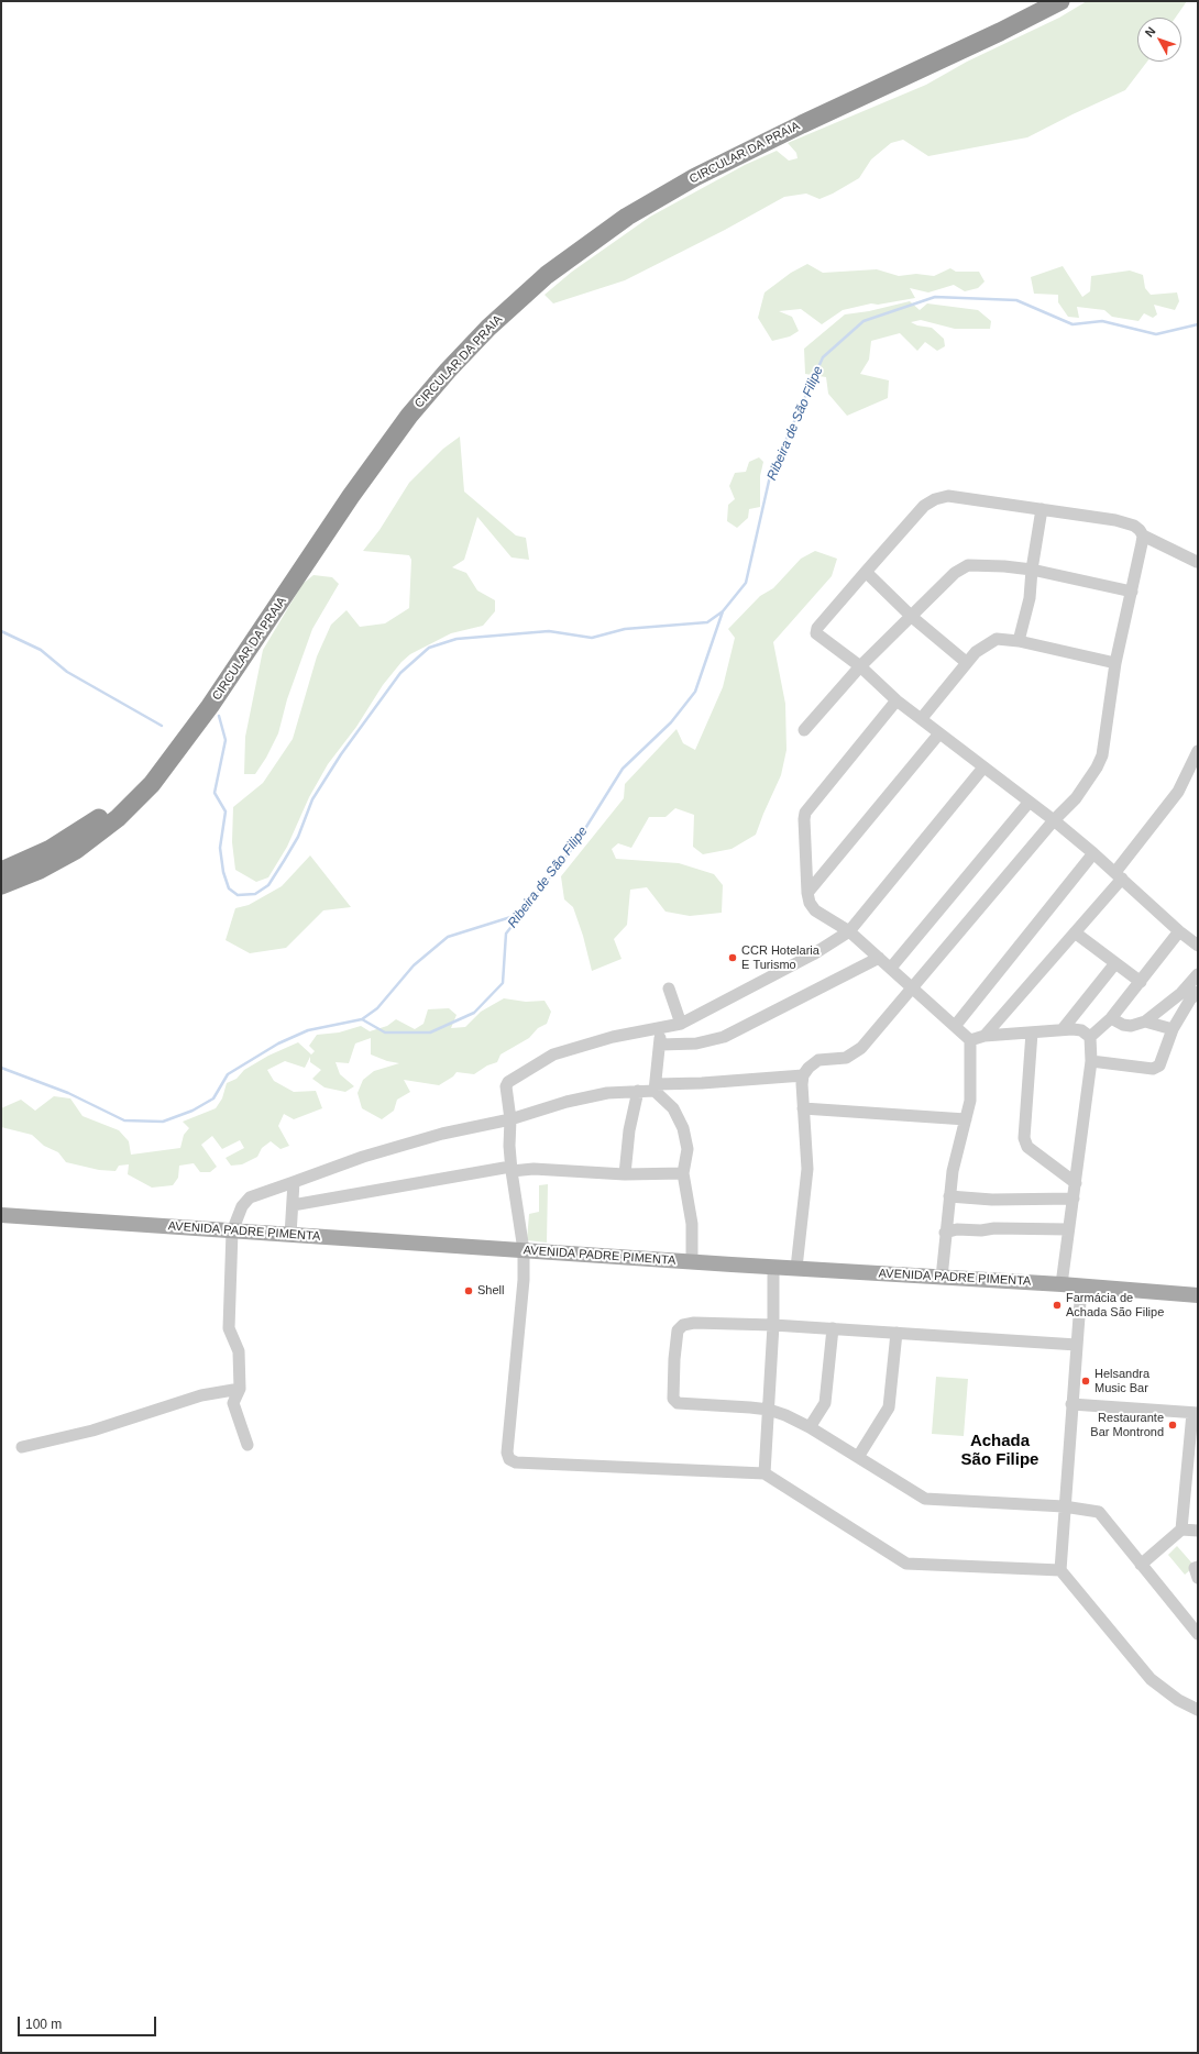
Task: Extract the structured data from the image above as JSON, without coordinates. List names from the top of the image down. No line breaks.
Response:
{"streets":{"highway":["CIRCULAR DA PRAIA"],"main road":["AVENIDA PADRE PIMENTA"]},"districts":["Achada São Filipe"],"water":["Ribeira de São Filipe"],"places":["CCR Hotelaria E Turismo","Shell","Farmácia de Achada São Filipe","Helsandra Music Bar","Restaurante Bar Montrond"],"scale_bar":"100 m","north":"top left"}
